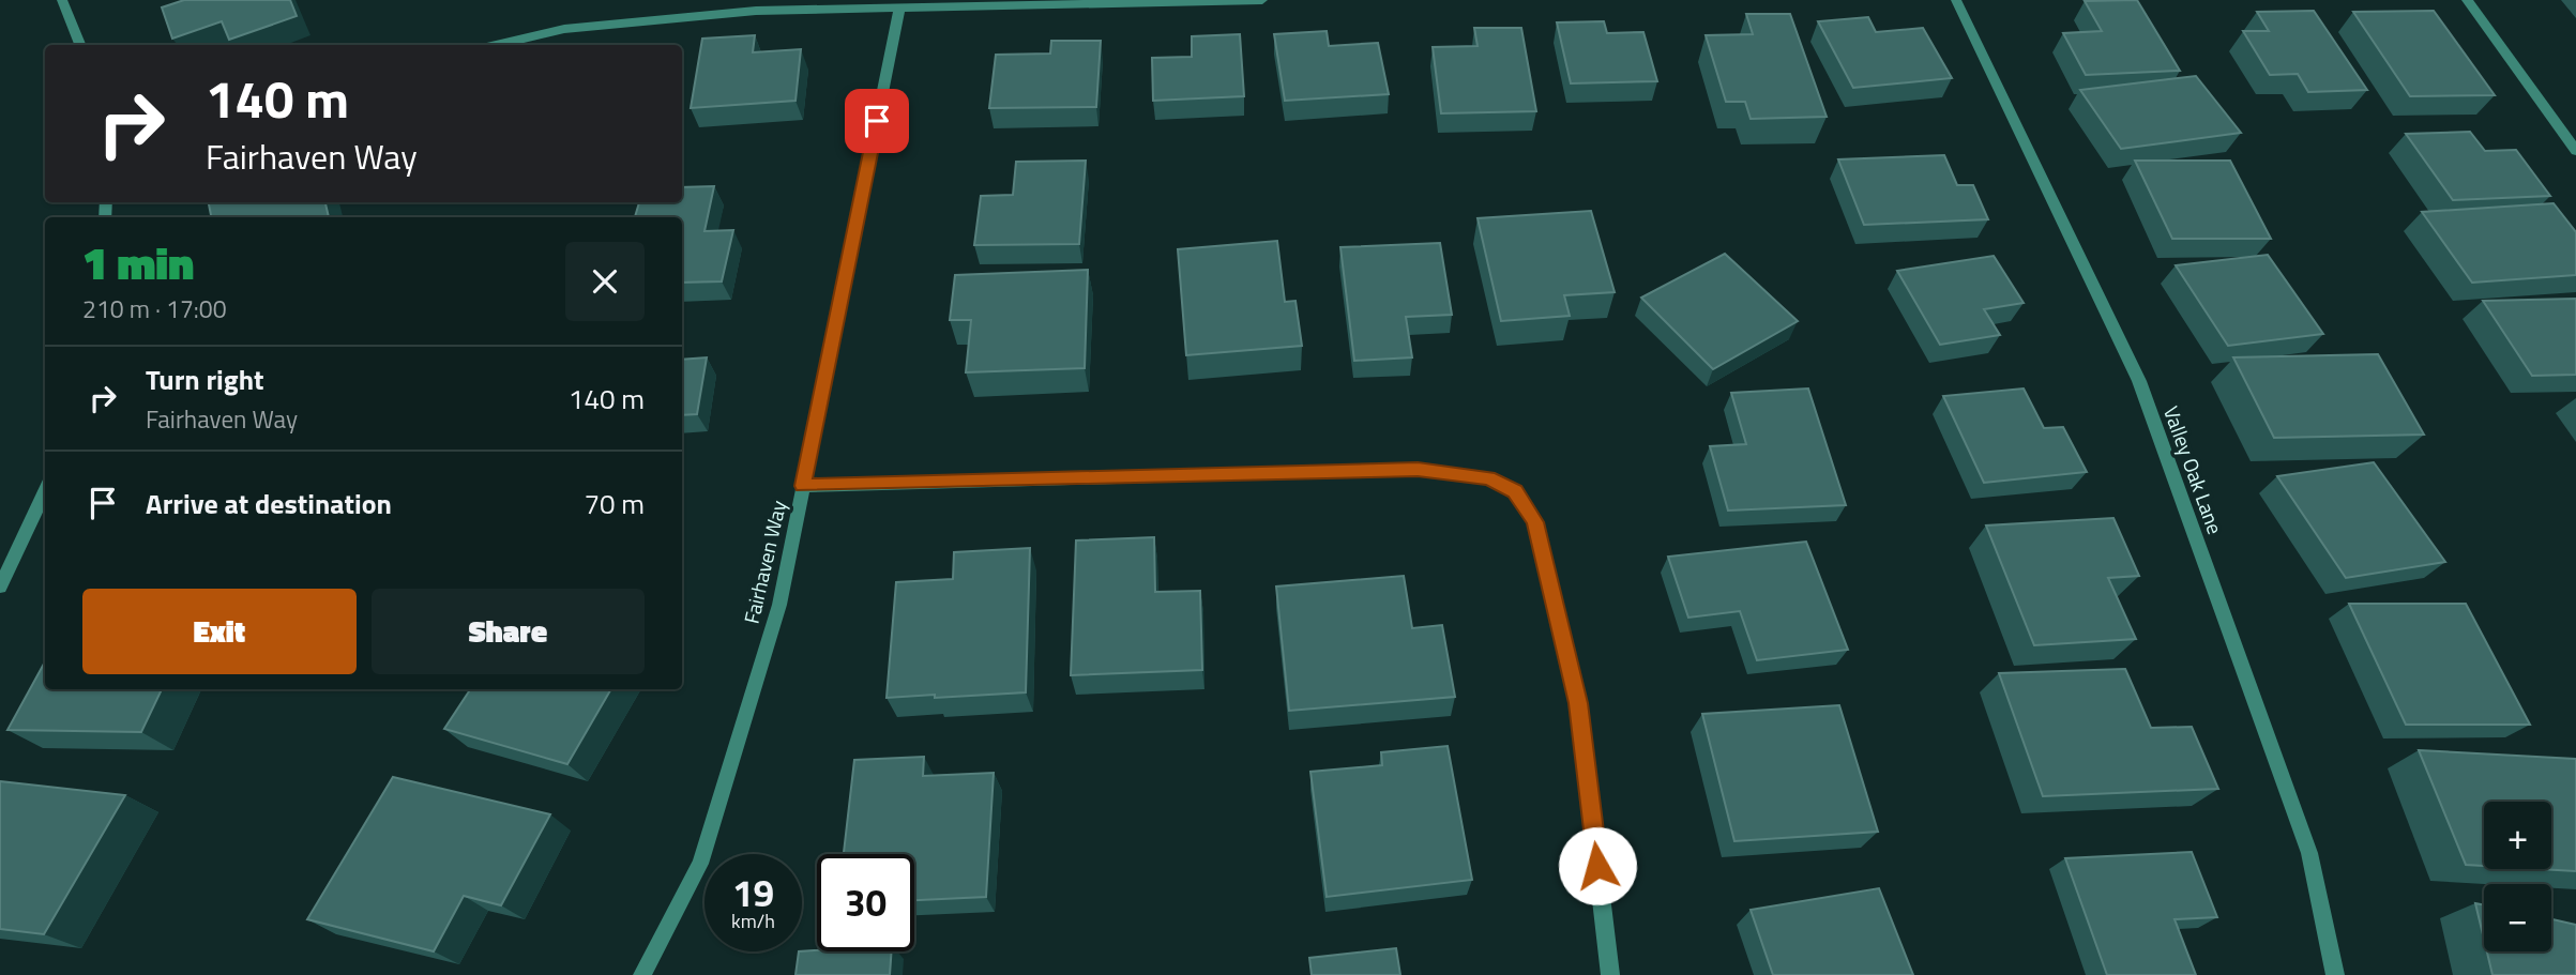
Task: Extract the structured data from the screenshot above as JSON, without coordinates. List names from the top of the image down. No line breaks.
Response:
{"streets":{"street":["Valley Oak Lane","Fairhaven Way"]},"page":{"turn":["140 m","Fairhaven Way"],"heading":["1 min","210 m · 17:00"],"list":[{"name":"Turn right","note":"Fairhaven Way","value":"140 m"},{"name":"Arrive at destination","value":"70 m"}],"buttons":["Exit","Share"],"map_buttons":["+","−"],"speed":"19 km/h","limit":"30"}}
